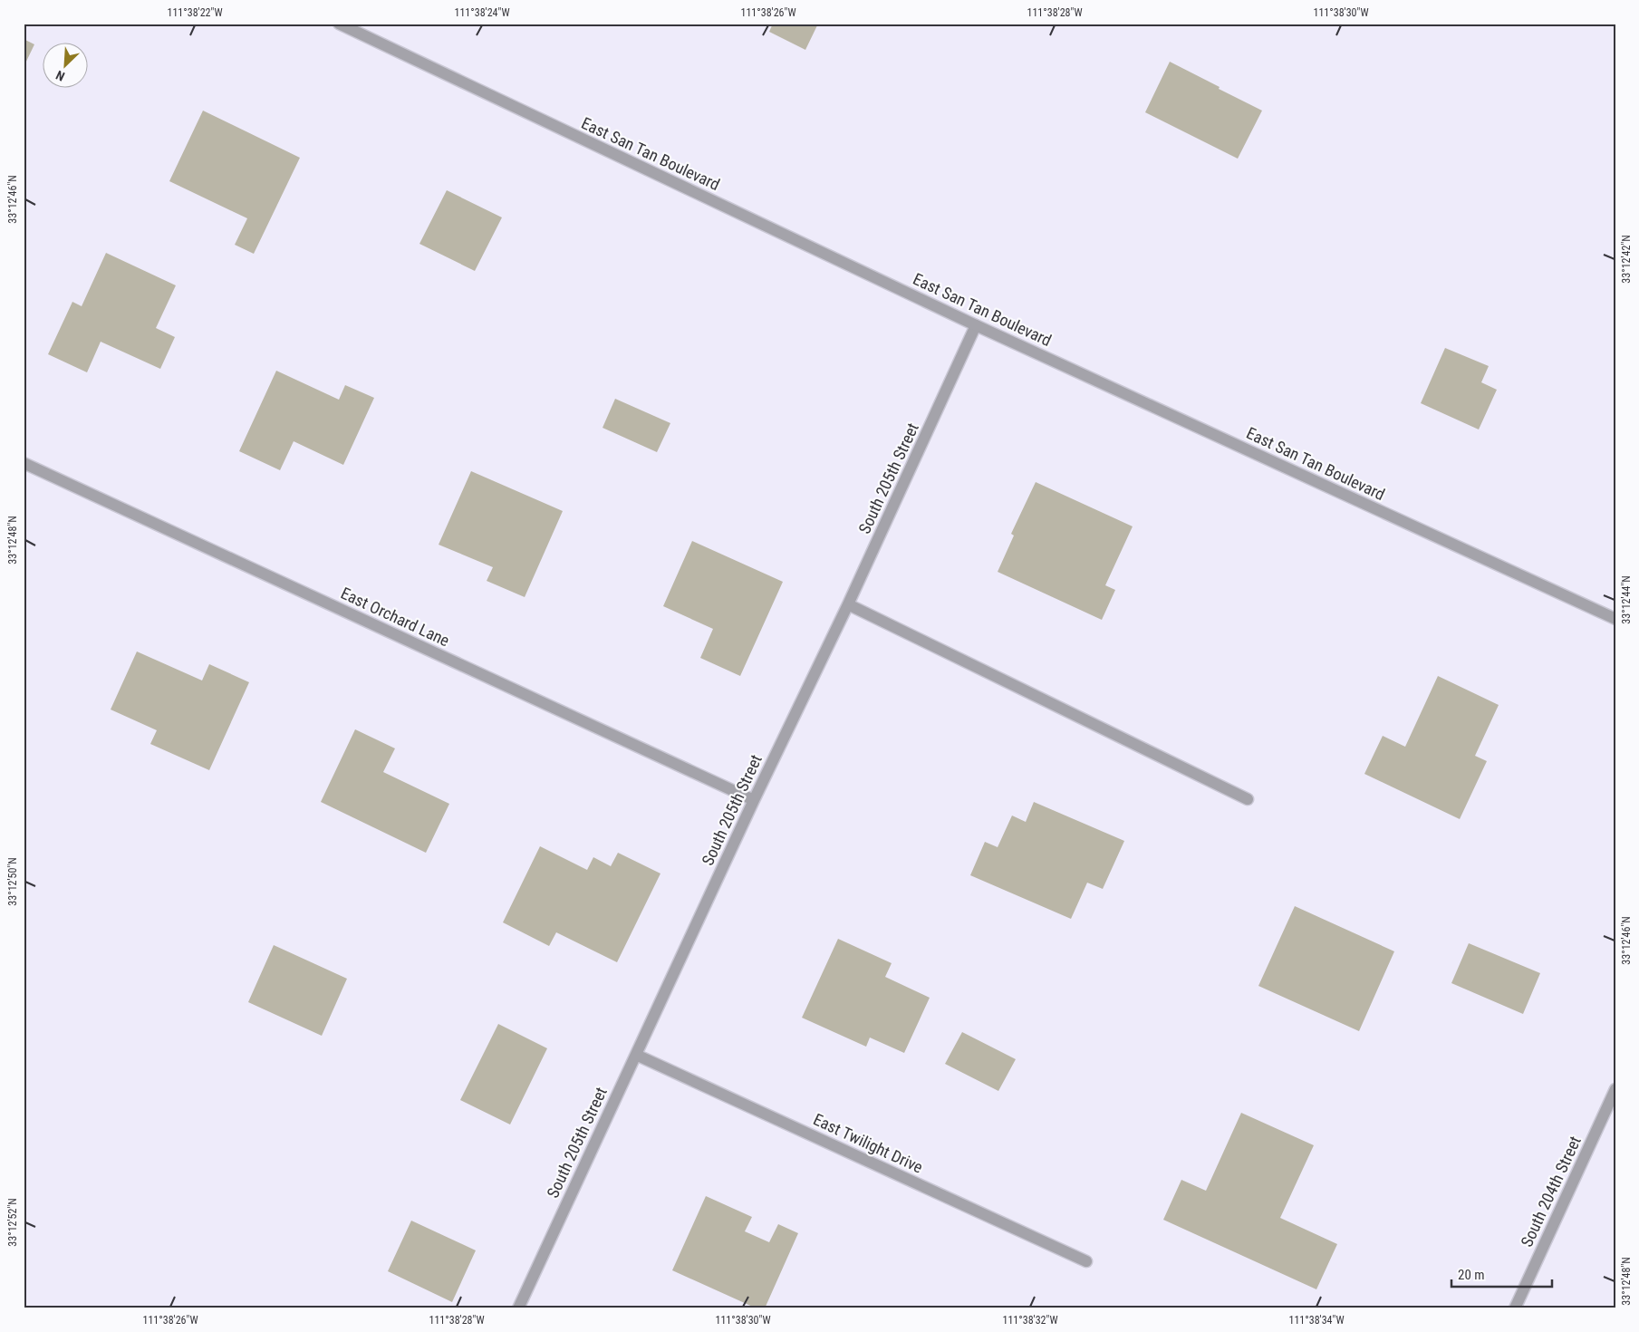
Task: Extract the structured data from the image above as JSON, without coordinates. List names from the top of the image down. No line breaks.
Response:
{"streets":{"street":["East San Tan Boulevard","South 205th Street","East Orchard Lane","East Twilight Drive","South 204th Street"]},"crossings":[["East San Tan Boulevard","South 205th Street"],["South 205th Street","East Orchard Lane"],["South 205th Street","East Twilight Drive"]],"scale_bar":"20 m","north":"bottom left","coordinates":["111°38'22\"W","111°38'24\"W","111°38'26\"W","111°38'28\"W","111°38'30\"W","33°12'46\"N","33°12'42\"N","33°12'48\"N","33°12'44\"N","33°12'50\"N","33°12'52\"N","111°38'32\"W","111°38'34\"W"]}
